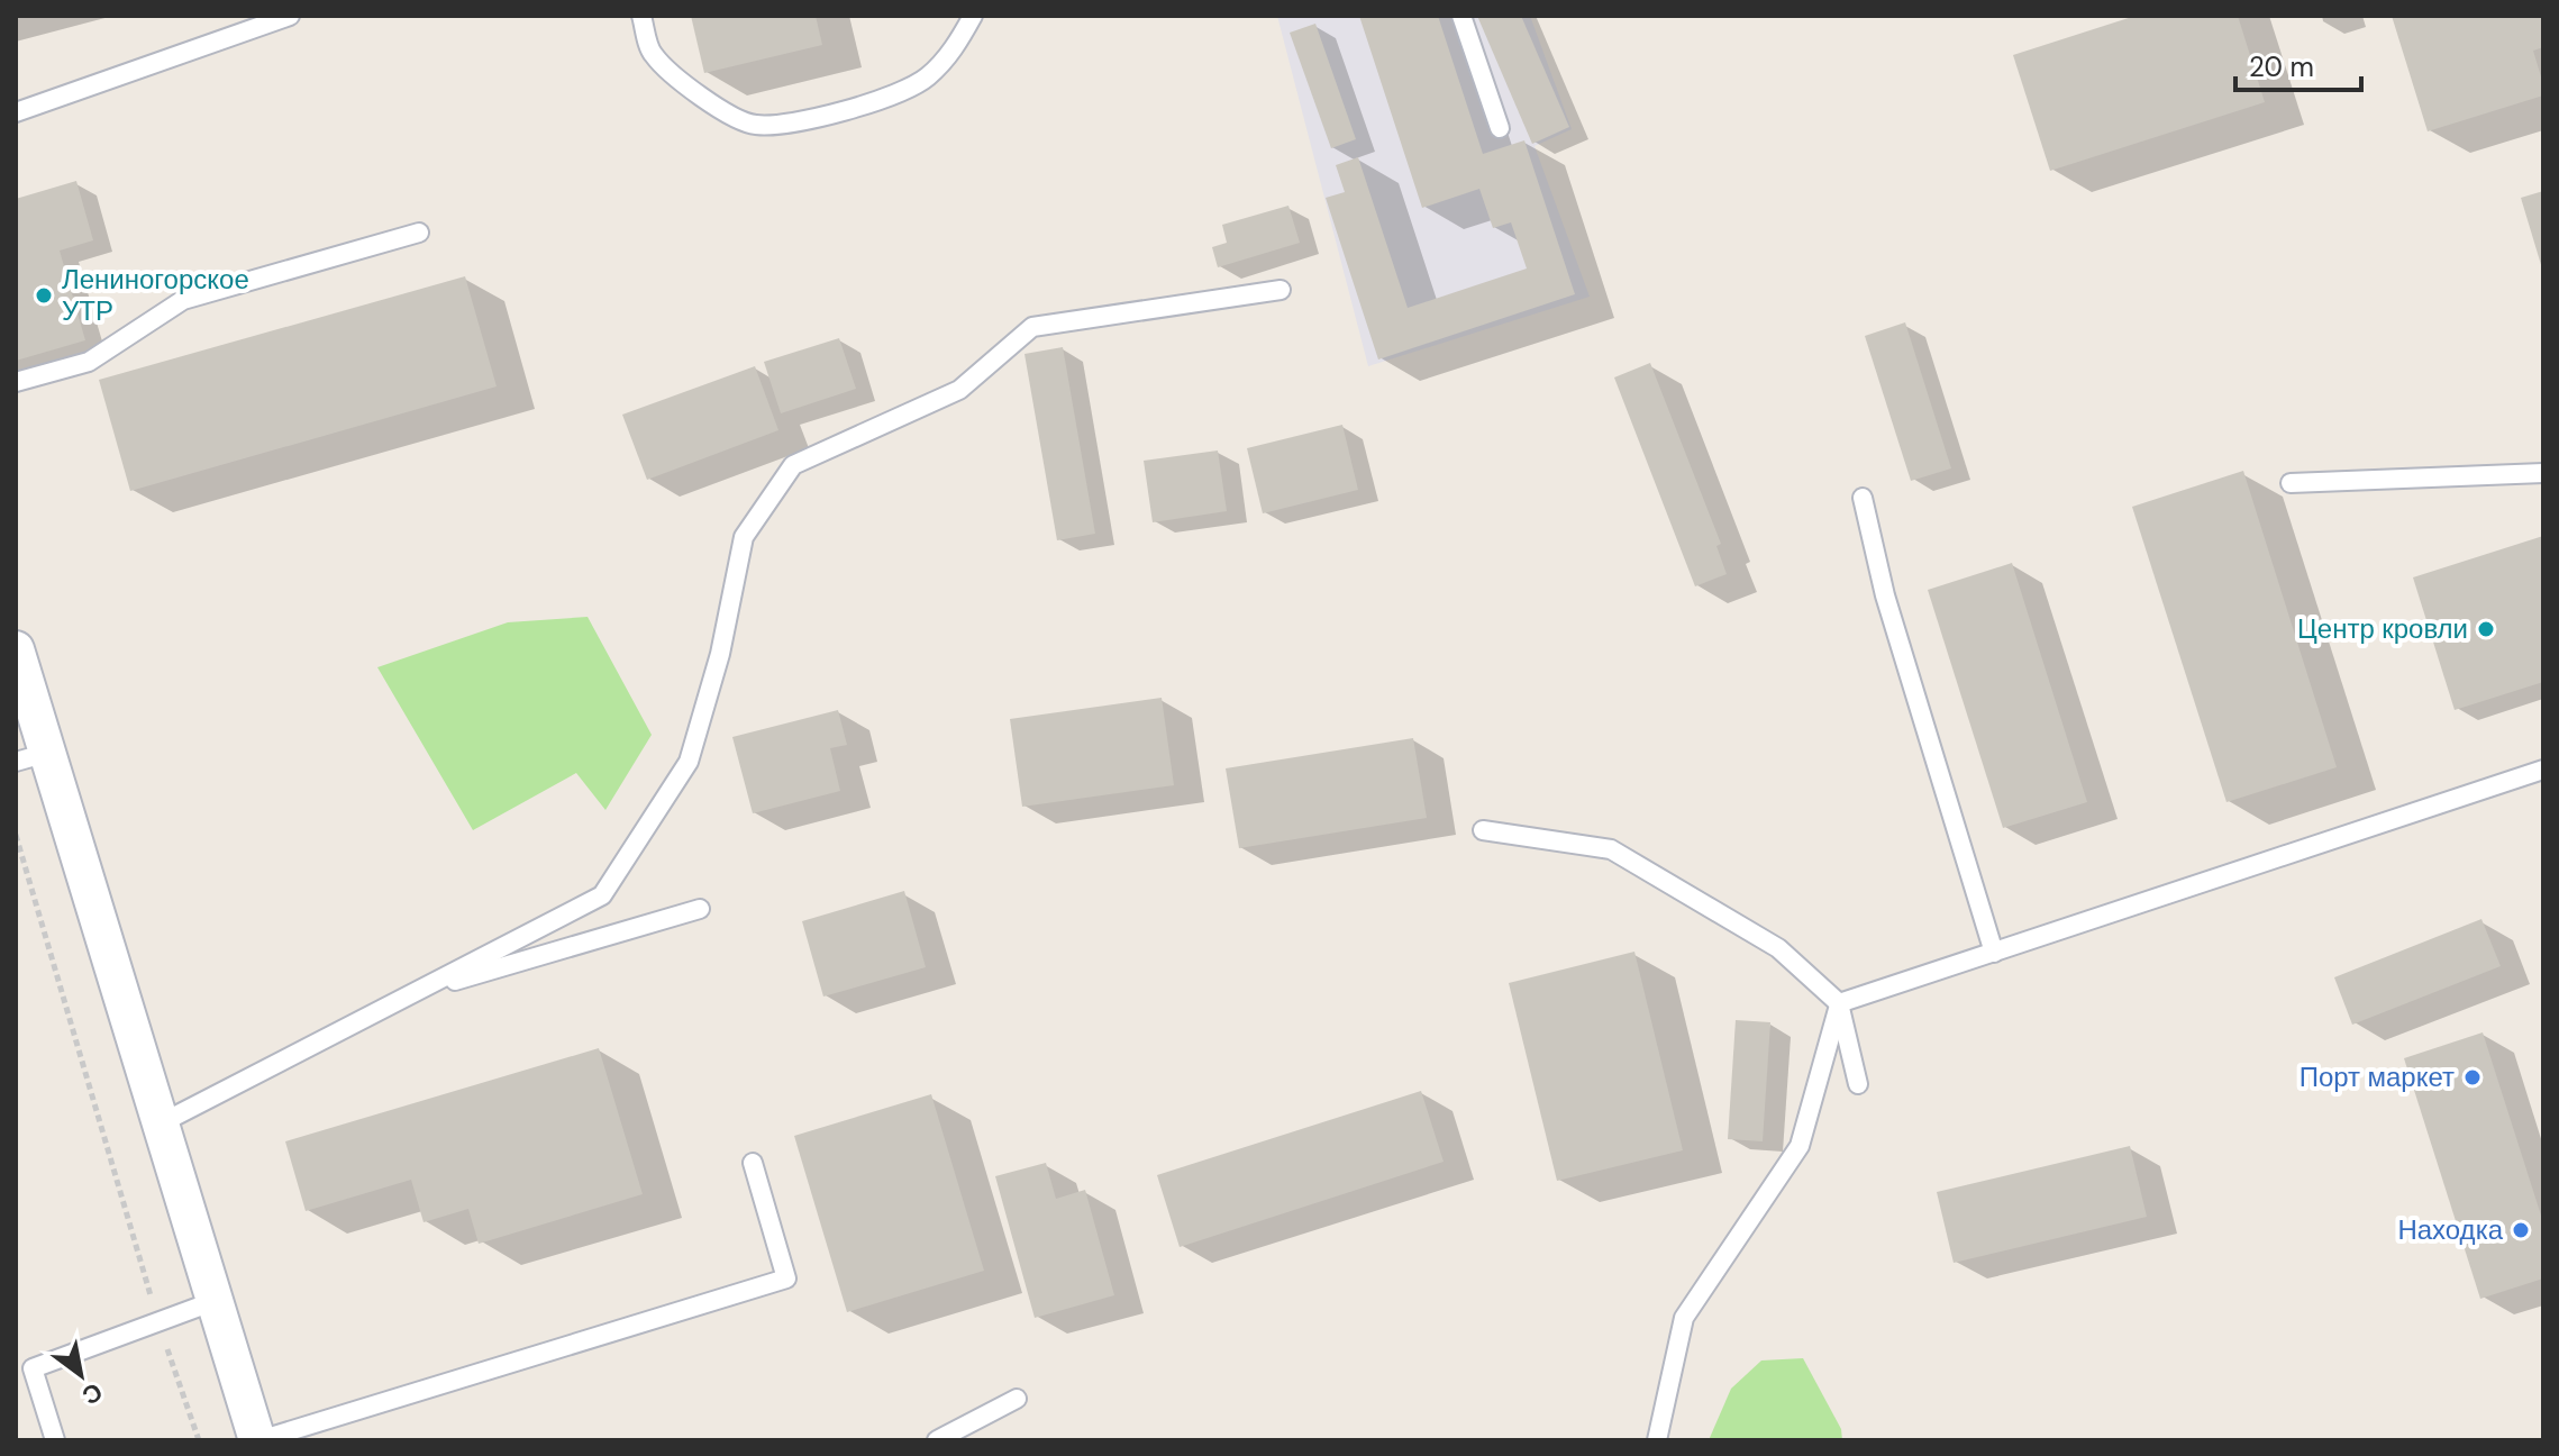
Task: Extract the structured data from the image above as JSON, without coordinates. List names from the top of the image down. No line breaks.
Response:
{"places":["Лениногорское УТР","Центр кровли","Порт маркет","Находка"],"scale_bar":"20 m","north":"bottom right"}
